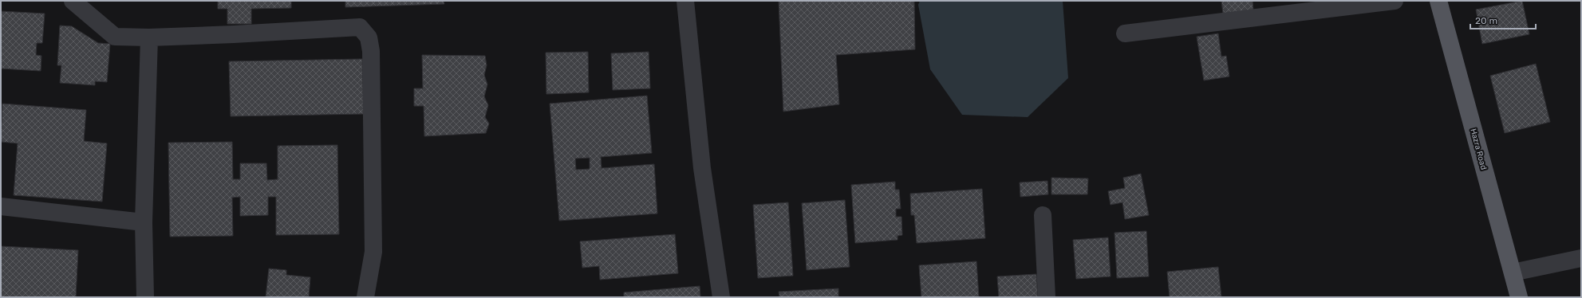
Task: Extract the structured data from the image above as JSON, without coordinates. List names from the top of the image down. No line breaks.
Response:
{"streets":{"main road":["Hazra Road"]},"scale_bar":"20 m"}
